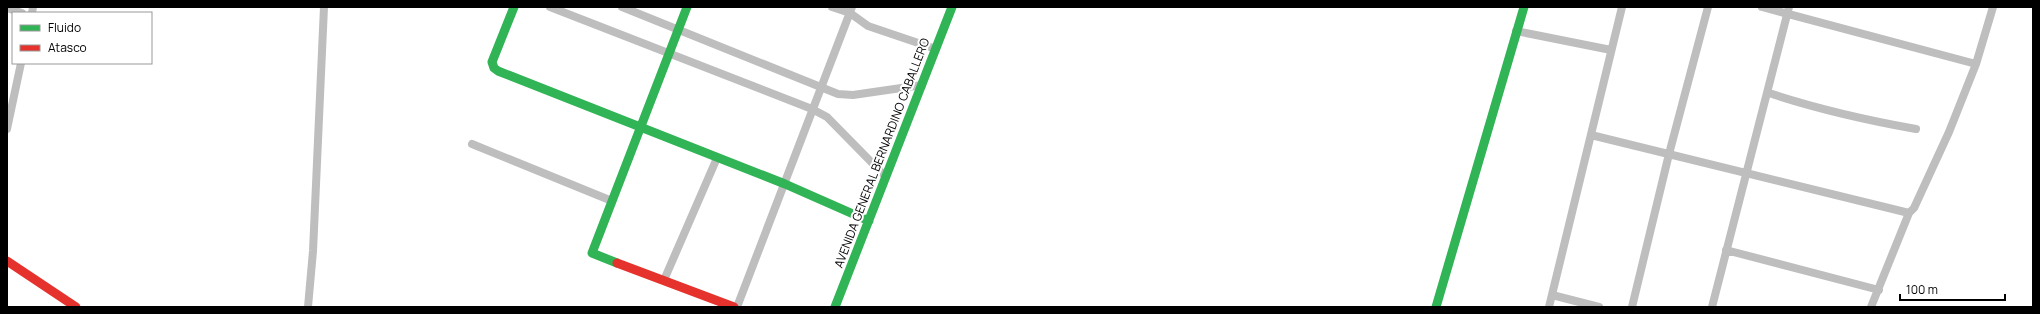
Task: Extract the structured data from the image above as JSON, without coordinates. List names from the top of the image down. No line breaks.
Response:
{"streets":{"main road":["AVENIDA GENERAL BERNARDINO CABALLERO"]},"legend":["Fluido","Atasco"],"scale_bar":"100 m"}
